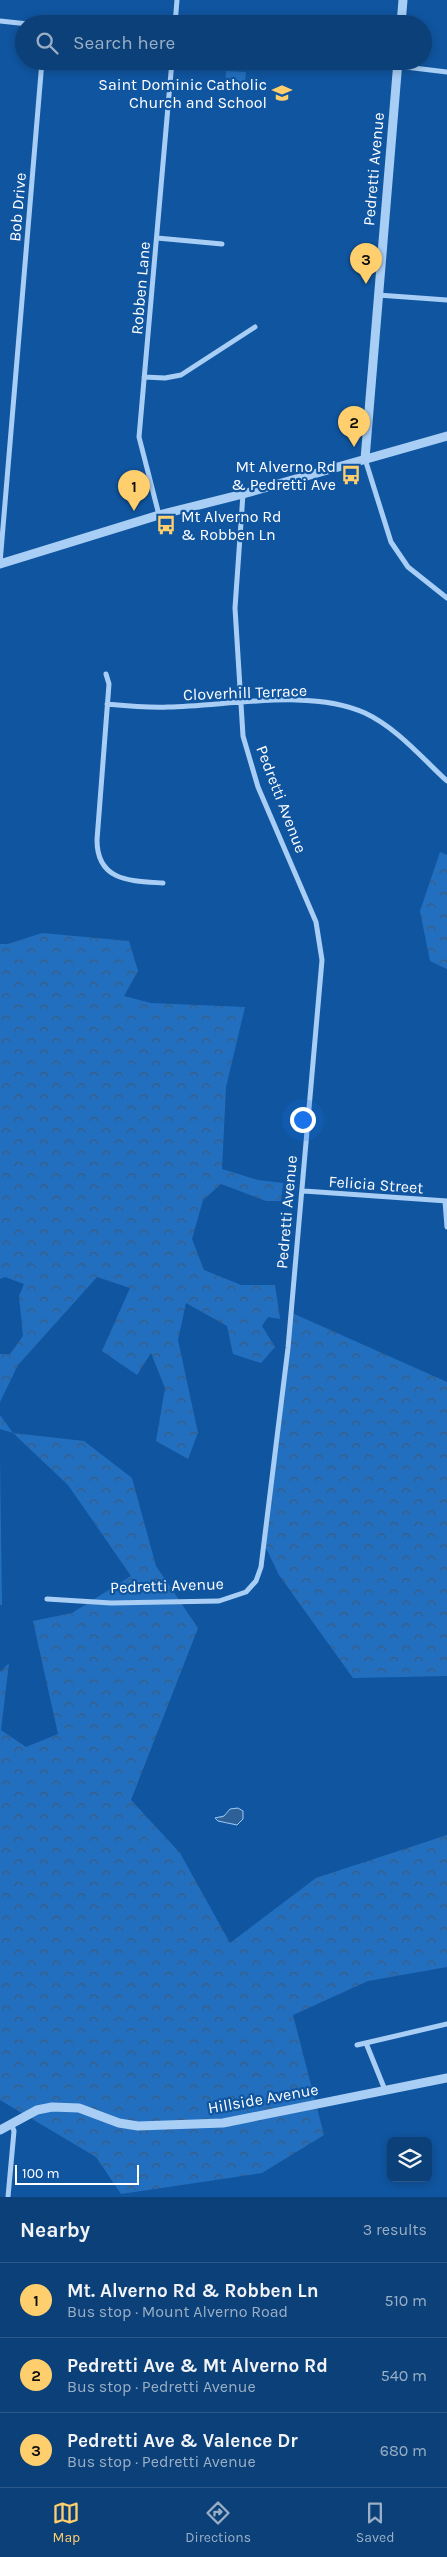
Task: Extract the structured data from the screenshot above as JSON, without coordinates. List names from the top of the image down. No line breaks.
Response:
{"streets":{"street":["Pedretti Avenue","Bob Drive","Robben Lane","Cloverhill Terrace","Felicia Street","Hillside Avenue"]},"crossings":[["Pedretti Avenue","Cloverhill Terrace"],["Pedretti Avenue","Felicia Street"]],"places":{"school or university":["Saint Dominic Catholic Church and School"],"bus stop":["Mt Alverno Rd & Pedretti Ave","Mt Alverno Rd & Robben Ln"]},"scale_bar":"100 m","page":{"search":"Search here","pins":["3","2","1"],"scale":"100 m","heading":["Nearby","3 results"],"list":[{"mark":"1","name":"Mt. Alverno Rd & Robben Ln","note":"Bus stop · Mount Alverno Road","value":"510 m"},{"mark":"2","name":"Pedretti Ave & Mt Alverno Rd","note":"Bus stop · Pedretti Avenue","value":"540 m"},{"mark":"3","name":"Pedretti Ave & Valence Dr","note":"Bus stop · Pedretti Avenue","value":"680 m"}],"nav":["Map","Directions","Saved"]}}
